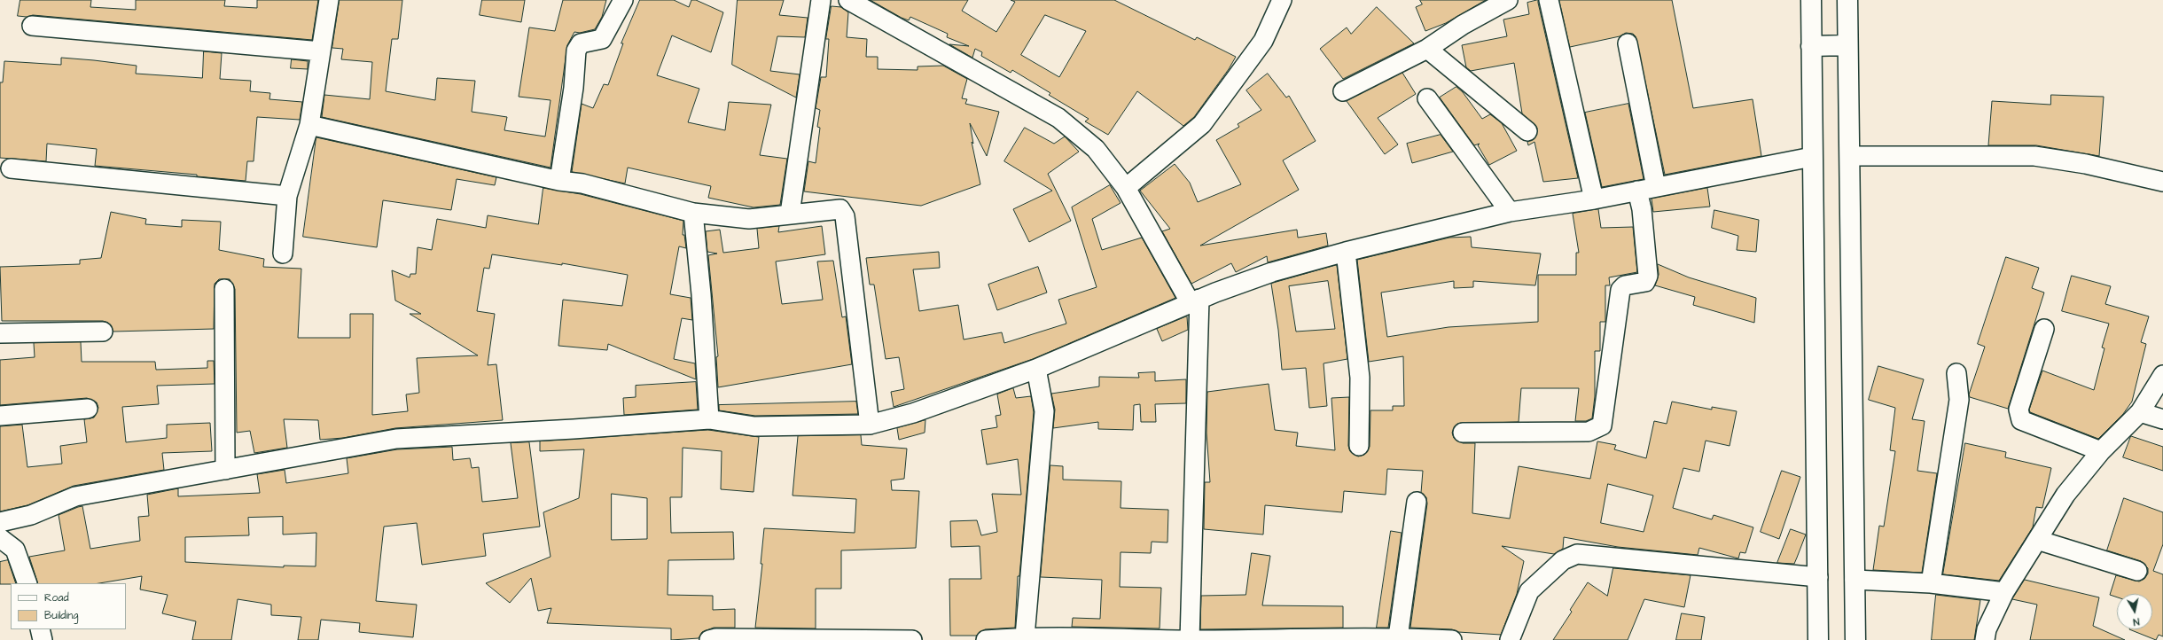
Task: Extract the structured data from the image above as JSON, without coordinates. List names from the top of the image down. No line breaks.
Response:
{"legend":["Road","Building"],"north":"bottom"}
